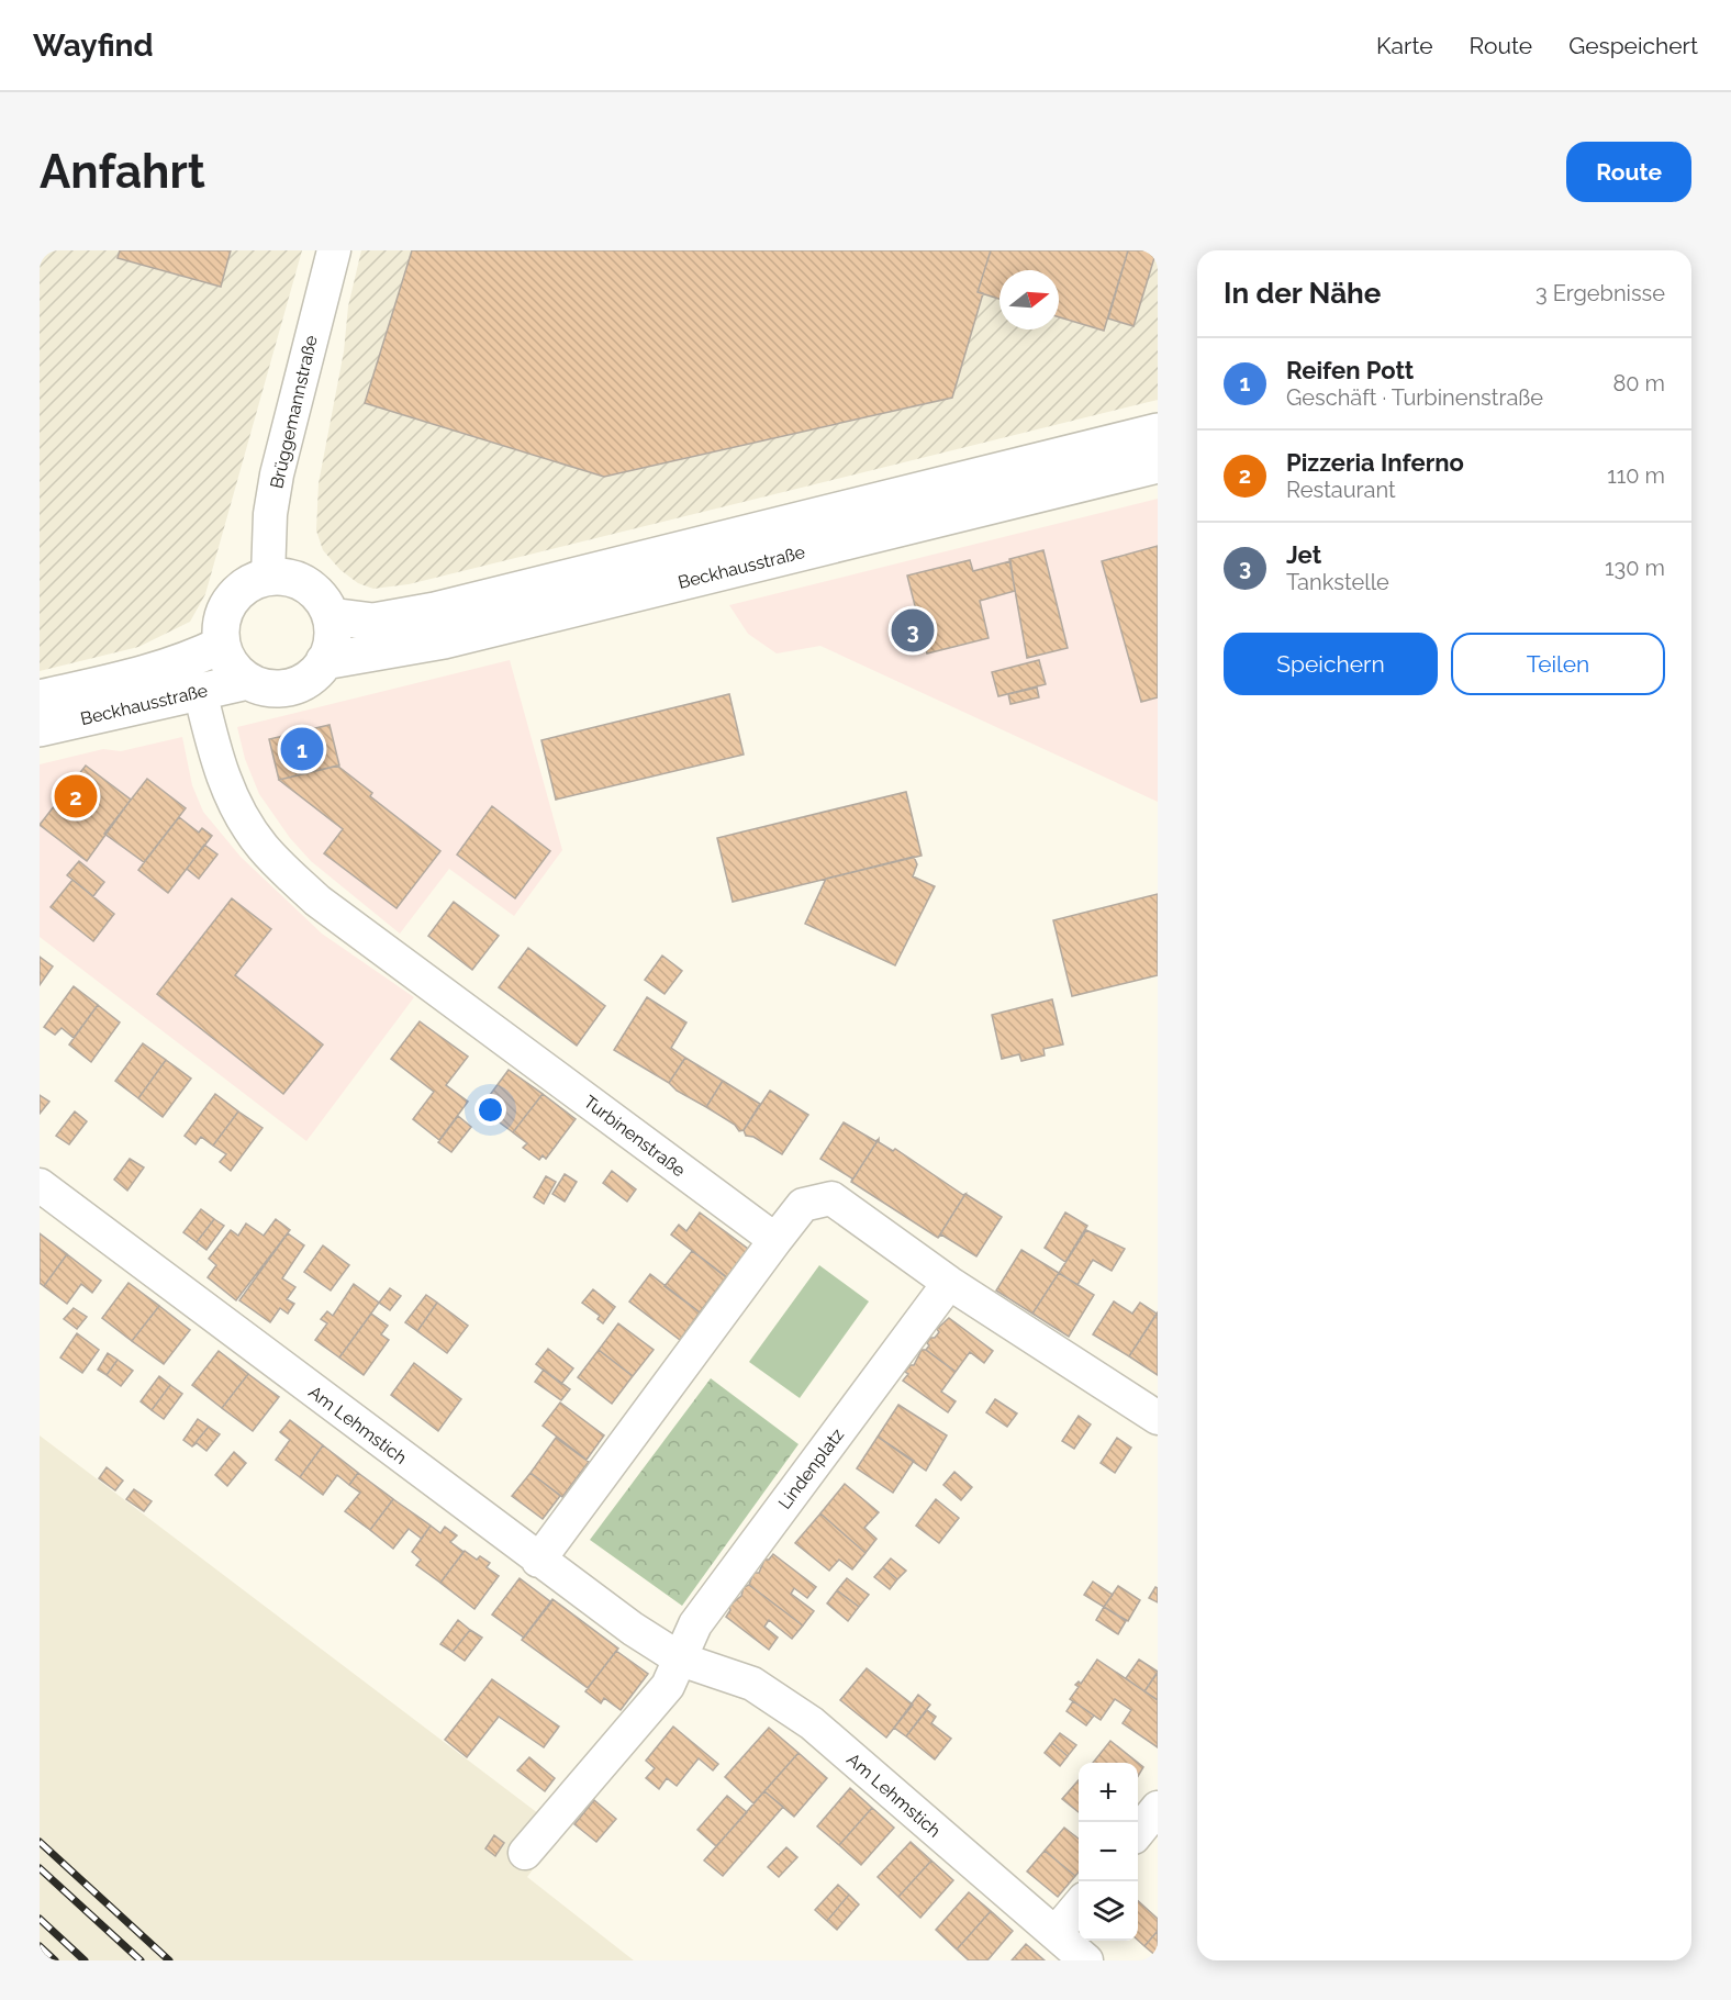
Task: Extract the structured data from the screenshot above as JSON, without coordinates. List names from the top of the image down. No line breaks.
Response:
{"streets":{"main road":["Beckhausstraße"],"street":["Brüggemannstraße","Turbinenstraße","Am Lehmstich","Lindenplatz"]},"crossings":[["Brüggemannstraße","Beckhausstraße"],["Beckhausstraße","Turbinenstraße"],["Am Lehmstich","Lindenplatz"]],"north":"right","page":{"header":"Wayfind","nav":["Karte","Route","Gespeichert"],"buttons":["Route",["Speichern","Teilen"]],"title":"Anfahrt","heading":["In der Nähe","3 Ergebnisse"],"list":[{"mark":"1","name":"Reifen Pott","note":"Geschäft · Turbinenstraße","value":"80 m"},{"mark":"2","name":"Pizzeria Inferno","note":"Restaurant","value":"110 m"},{"mark":"3","name":"Jet","note":"Tankstelle","value":"130 m"}],"pins":["3","1","2"],"map_buttons":["+","−"]}}
